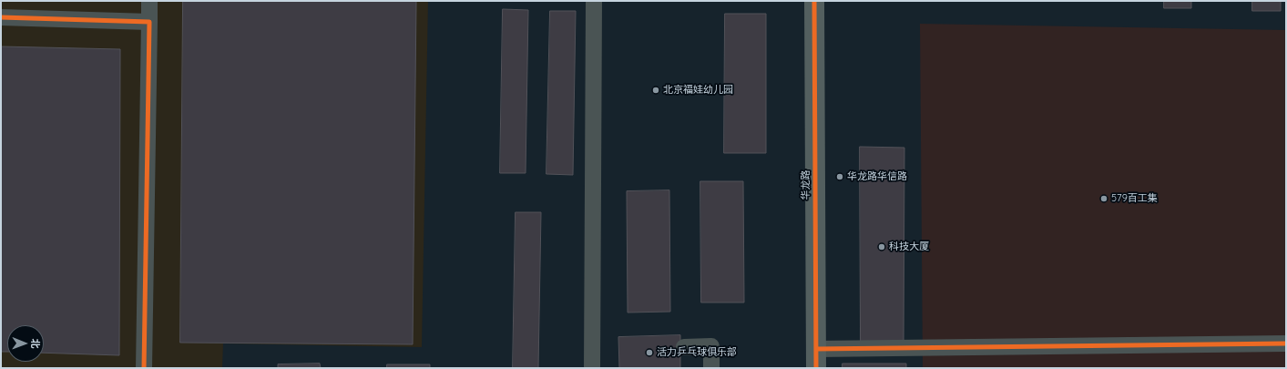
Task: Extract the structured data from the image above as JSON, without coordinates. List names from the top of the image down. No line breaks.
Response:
{"streets":{"main road":["华龙路"]},"places":["北京福娃幼儿园","华龙路华信路","579百工集","科技大厦","活力乒乓球俱乐部"],"north":"right"}
